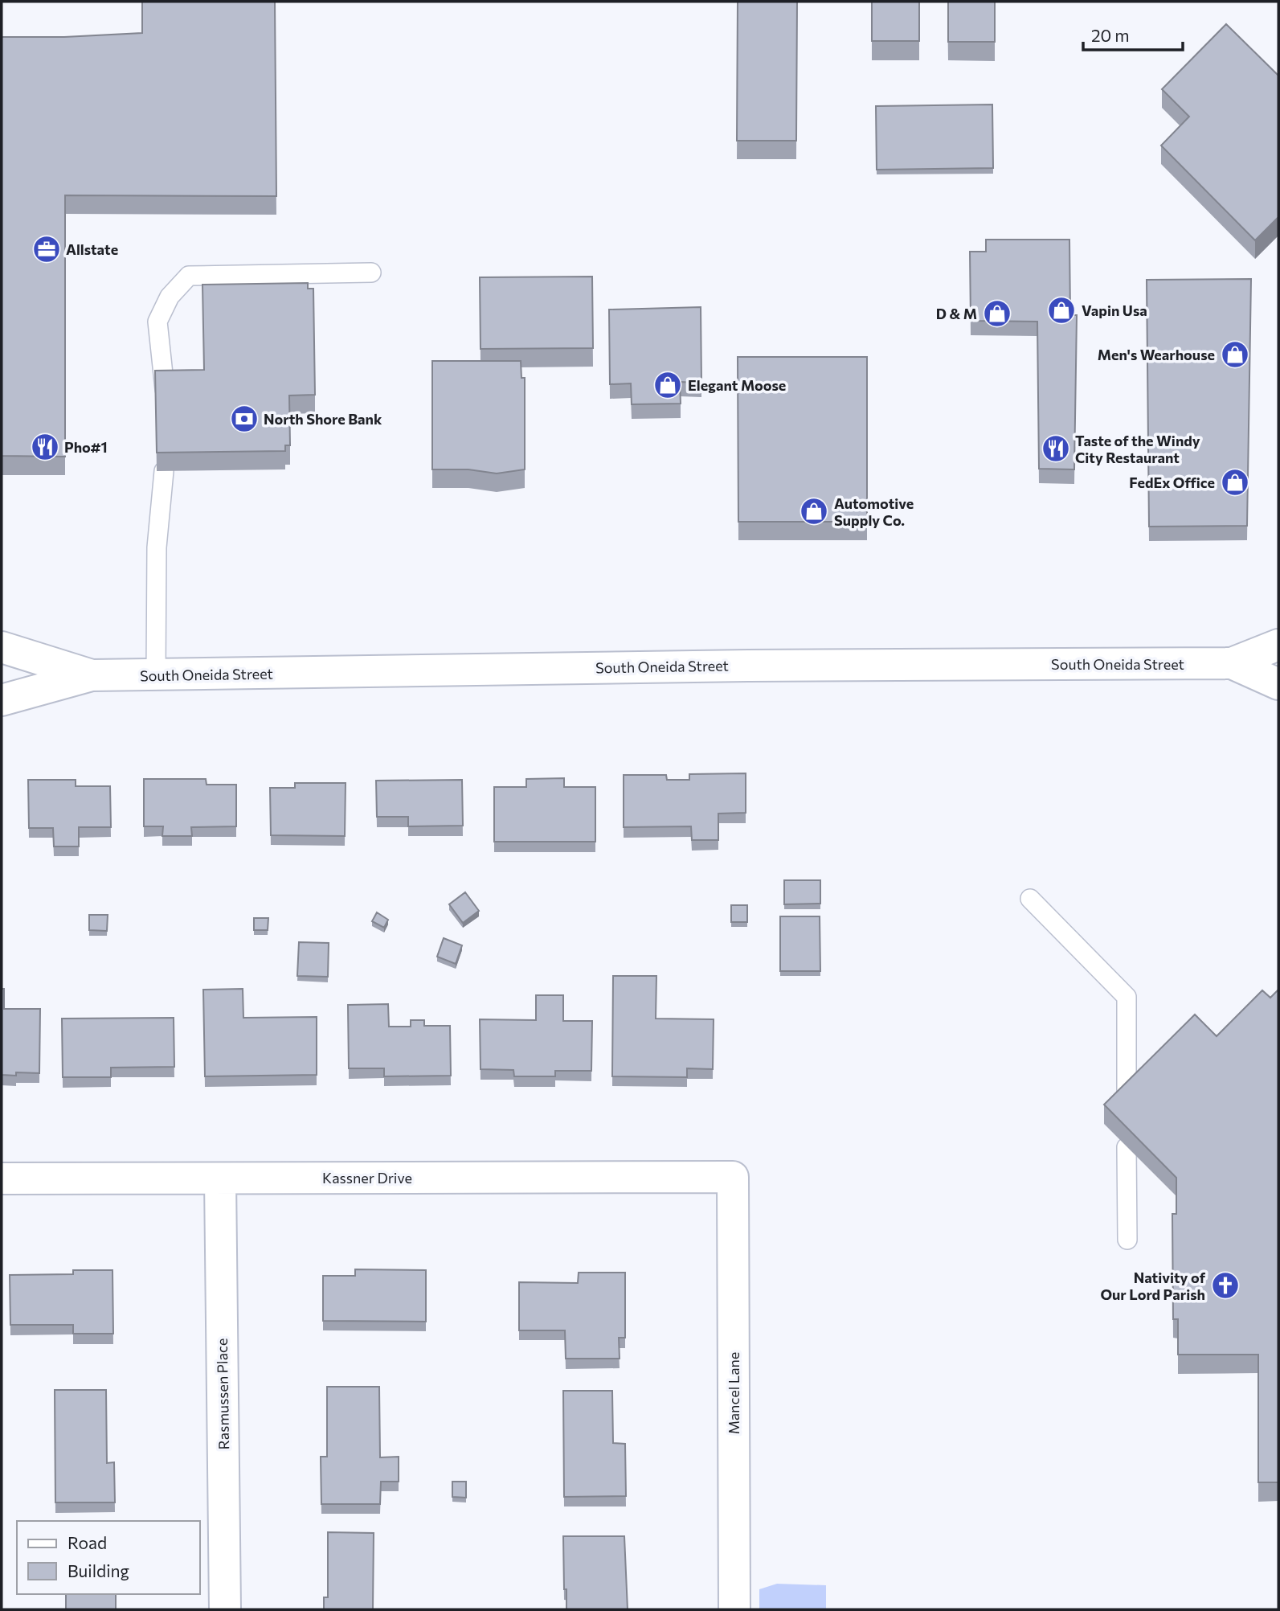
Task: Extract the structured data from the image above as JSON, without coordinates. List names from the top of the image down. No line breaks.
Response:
{"streets":{"street":["South Oneida Street","Kassner Drive","Mancel Lane","Rasmussen Place"]},"crossings":[["Kassner Drive","Mancel Lane"],["Kassner Drive","Rasmussen Place"]],"places":{"office":["Allstate"],"shop":["Vapin Usa","D & M","Men's Wearhouse","Elegant Moose","FedEx Office","Automotive Supply Co."],"bank":["North Shore Bank"],"restaurant":["Pho#1","Taste of the Windy City Restaurant"],"church":["Nativity of Our Lord Parish"]},"legend":["Road","Building"],"scale_bar":"20 m"}
